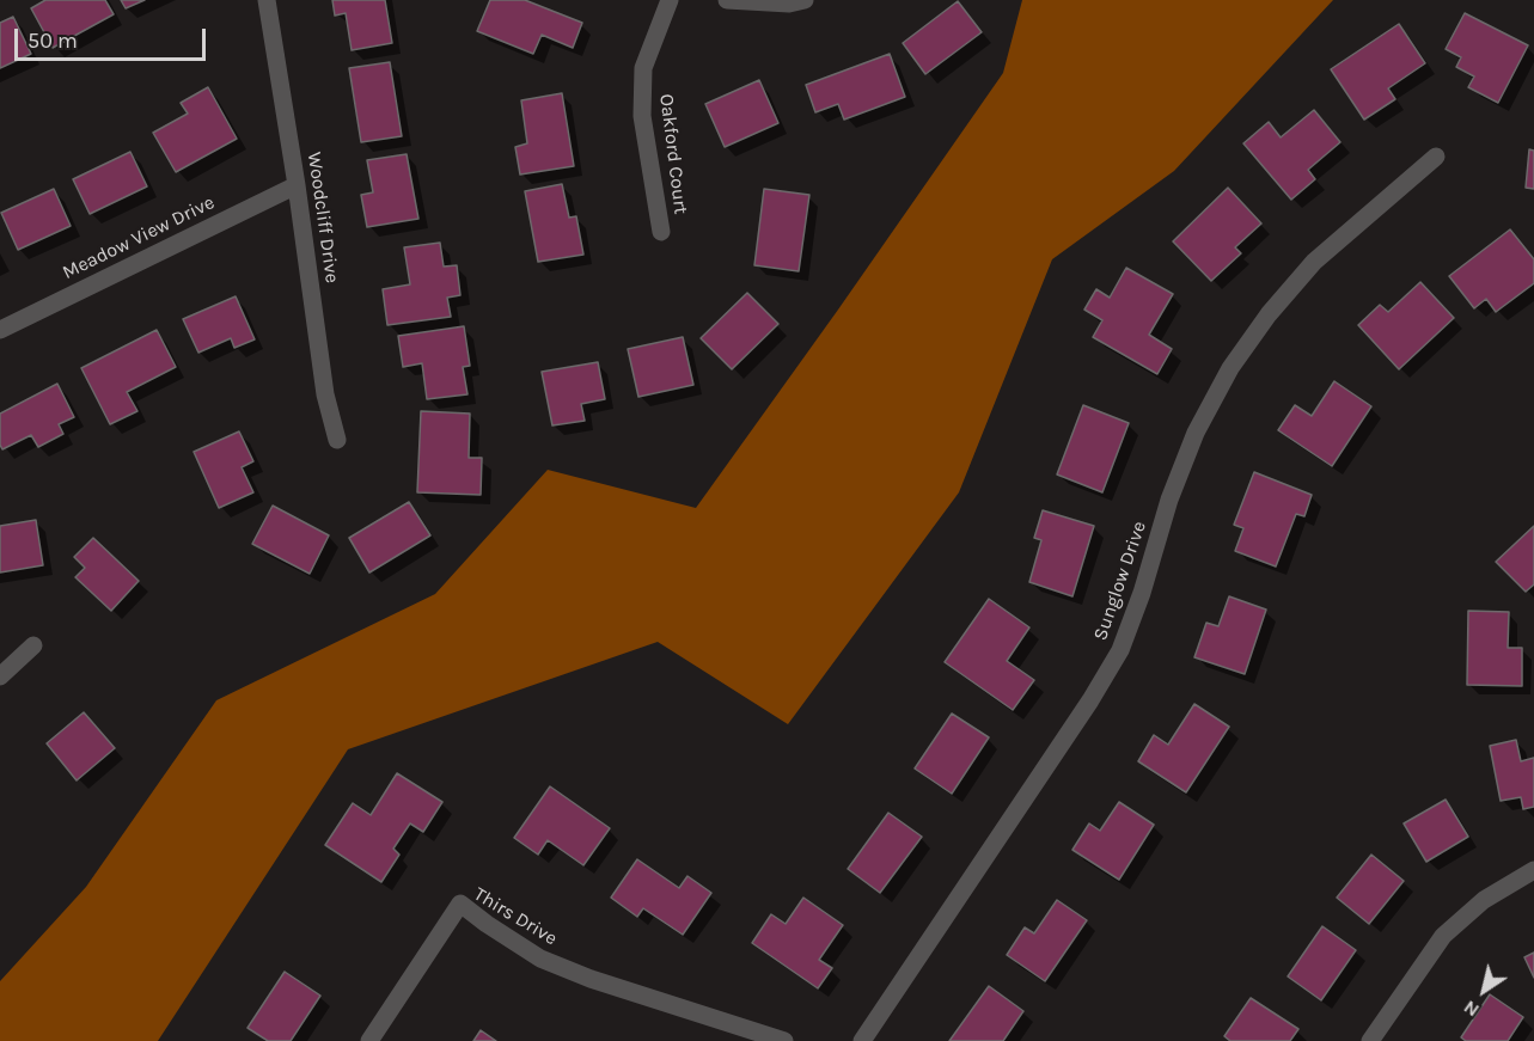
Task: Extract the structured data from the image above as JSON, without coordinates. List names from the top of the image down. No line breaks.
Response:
{"streets":{"street":["Oakford Court","Woodcliff Drive","Meadow View Drive","Sunglow Drive","Thirs Drive"]},"crossings":[["Woodcliff Drive","Meadow View Drive"]],"scale_bar":"50 m","north":"bottom left"}
